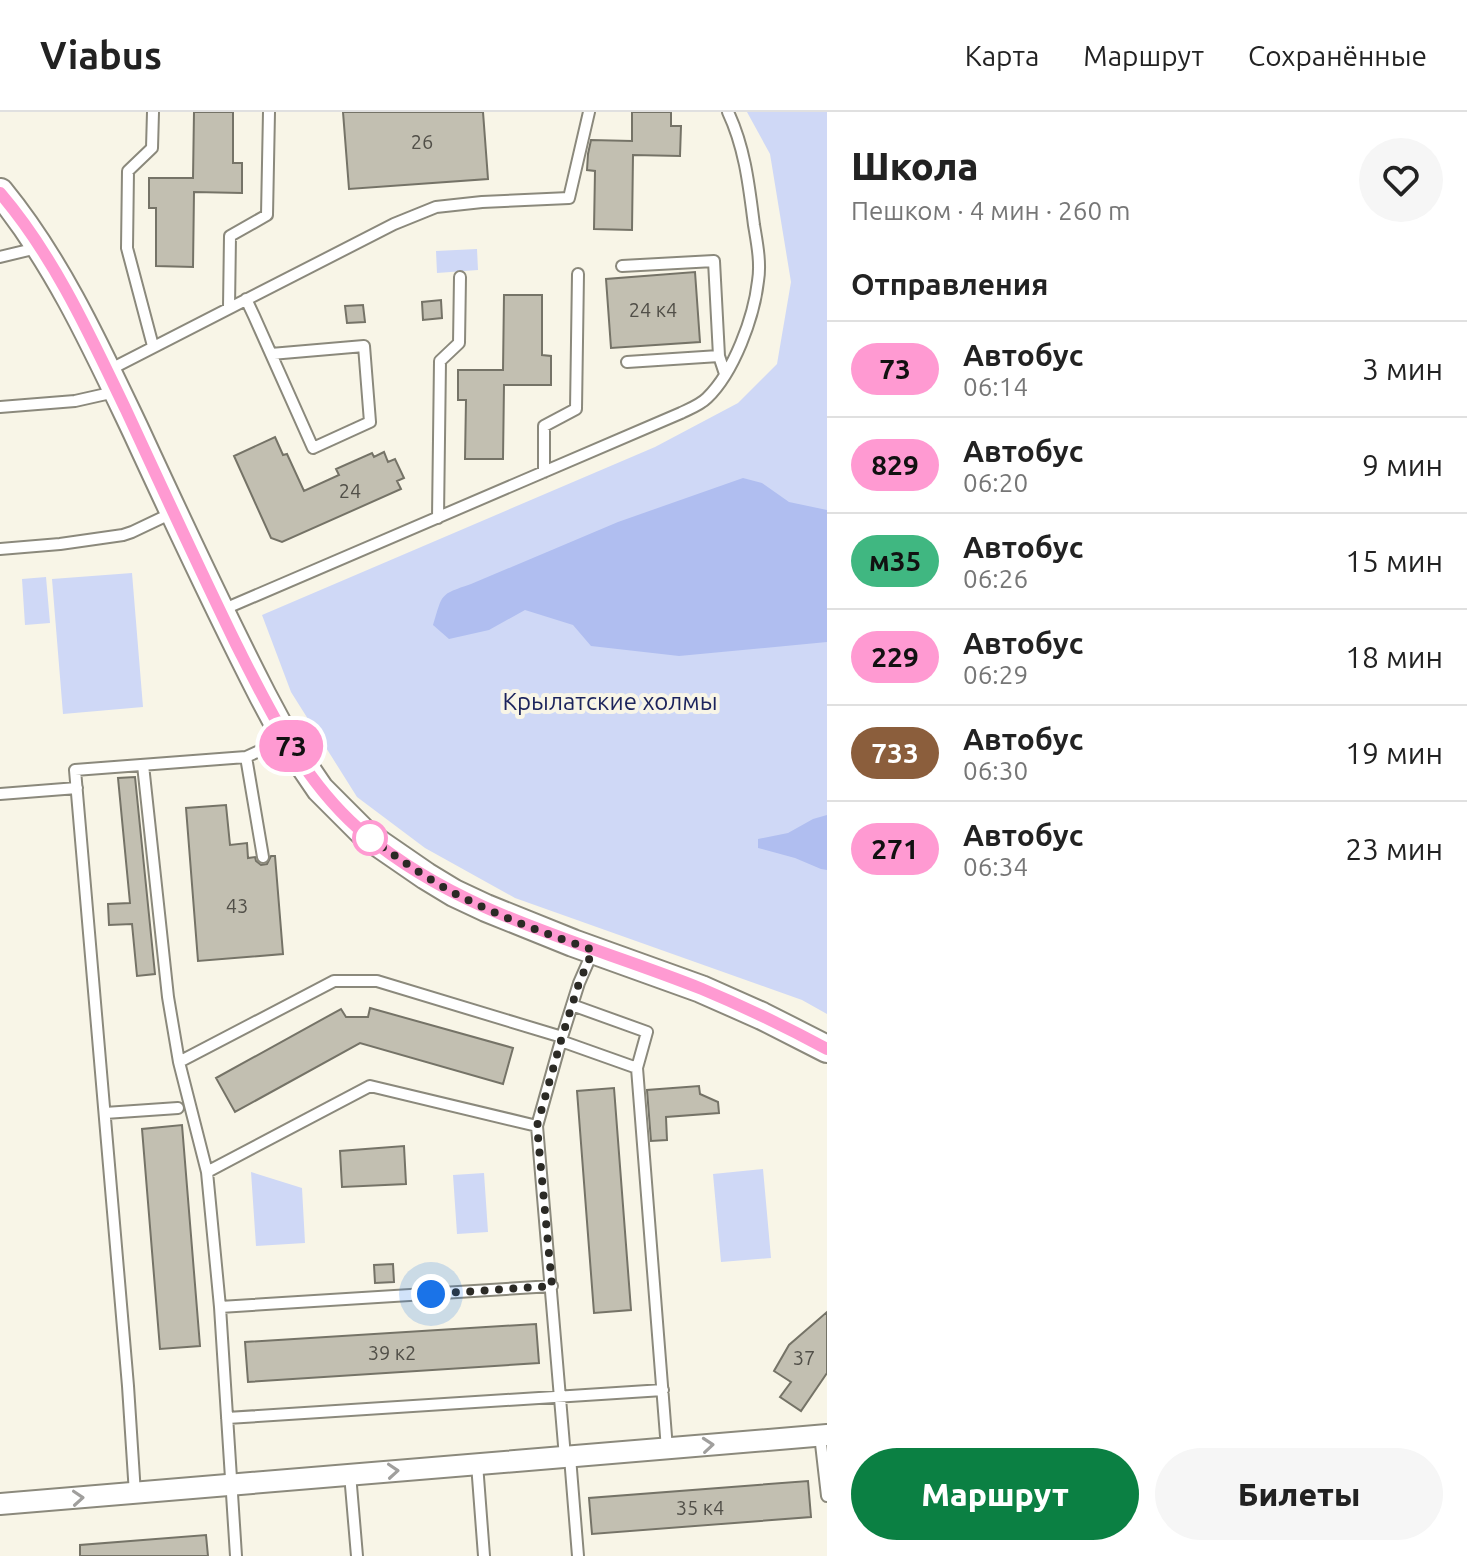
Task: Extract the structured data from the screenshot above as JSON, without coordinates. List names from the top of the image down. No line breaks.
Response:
{"parks":["Крылатские холмы"],"lines":["bus line 73"],"house_numbers":["26","24 к4","24","43","39 к2","37","35 к4"],"page":{"header":"Viabus","nav":["Карта","Маршрут","Сохранённые"],"on_map":"73","heading":[["Школа","Пешком · 4 мин · 260 m"],"Отправления"],"list":[{"mark":"73","name":"Автобус","note":"06:14","value":"3 мин"},{"mark":"829","name":"Автобус","note":"06:20","value":"9 мин"},{"mark":"м35","name":"Автобус","note":"06:26","value":"15 мин"},{"mark":"229","name":"Автобус","note":"06:29","value":"18 мин"},{"mark":"733","name":"Автобус","note":"06:30","value":"19 мин"},{"mark":"271","name":"Автобус","note":"06:34","value":"23 мин"}],"buttons":["Маршрут","Билеты"]}}
